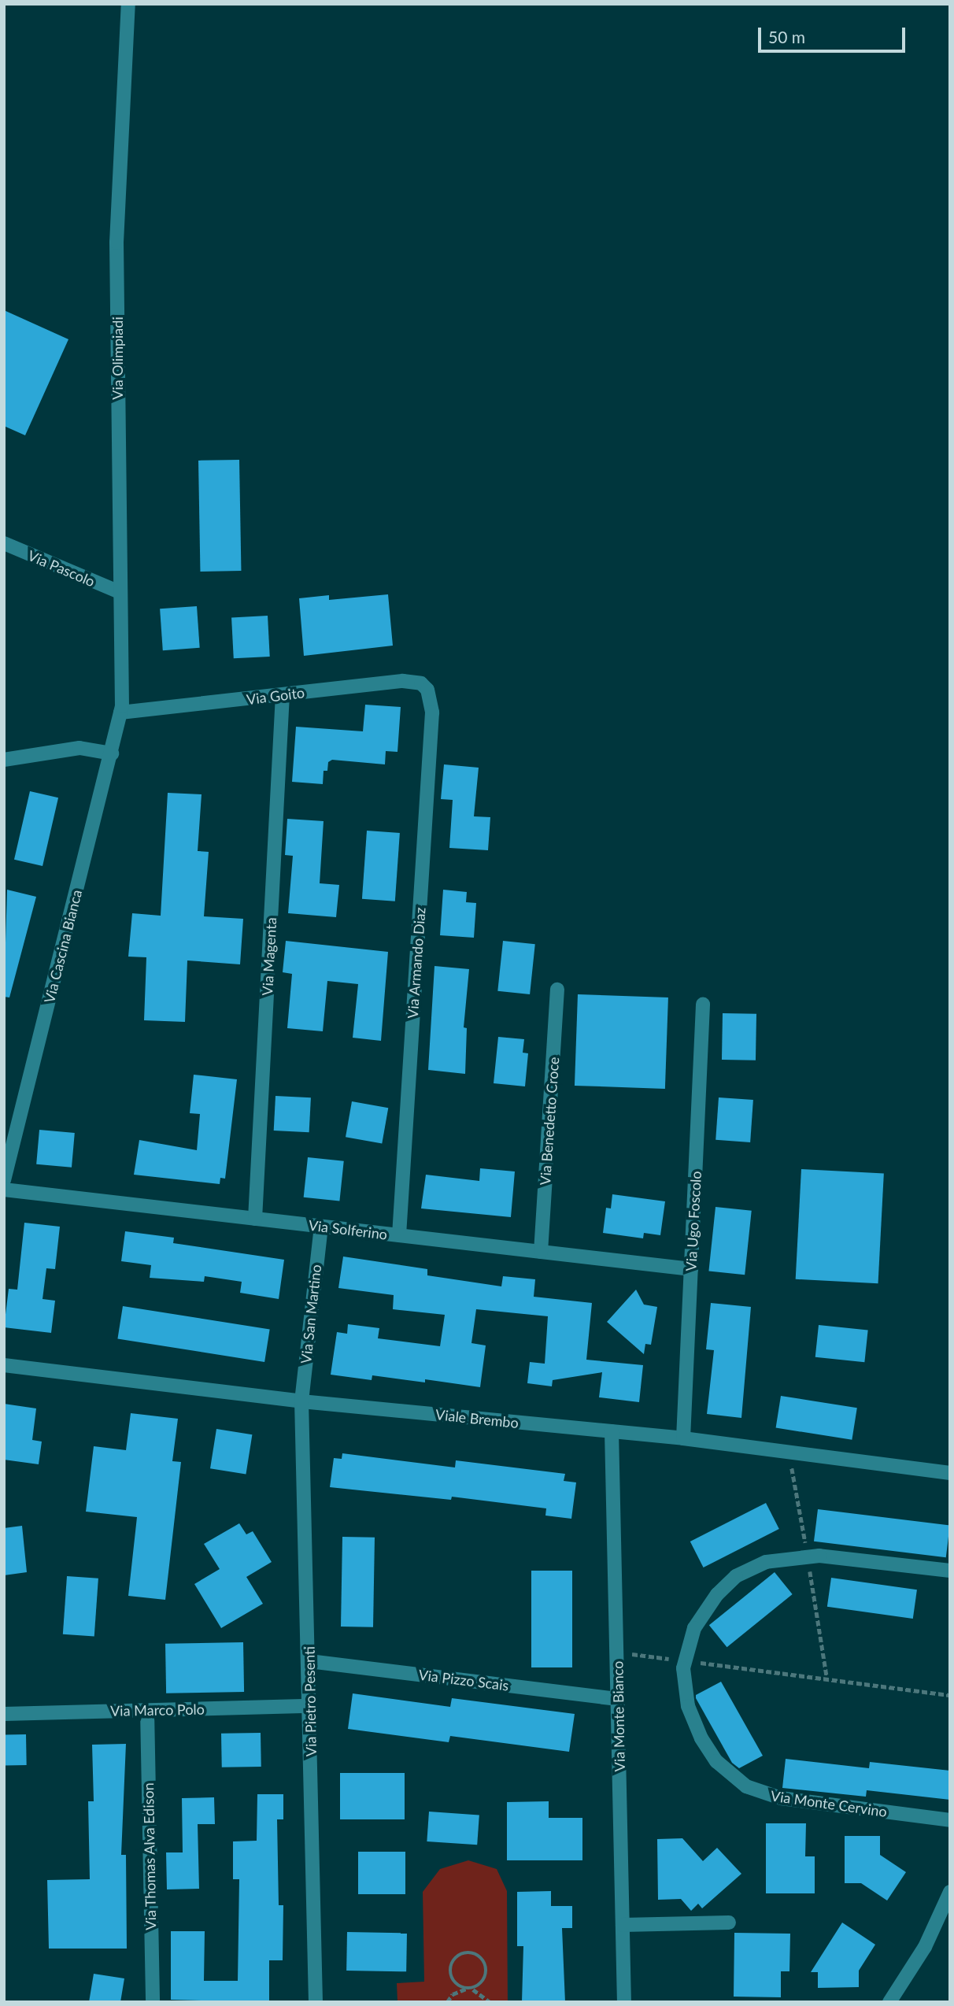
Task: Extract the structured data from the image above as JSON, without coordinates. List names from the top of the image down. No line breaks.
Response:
{"streets":{"street":["Via Olimpiadi","Via Pascolo","Via Goito","Via Cascina Bianca","Via Magenta","Via Armando Diaz","Via Benedetto Croce","Via Ugo Foscolo","Via Solferino","Via San Martino","Viale Brembo","Via Pizzo Scais","Via Pietro Pesenti","Via Marco Polo","Via Monte Bianco","Via Monte Cervino","Via Thomas Alva Edison"]},"crossings":[["Via Olimpiadi","Via Pascolo"],["Via Olimpiadi","Via Goito"],["Via Olimpiadi","Via Cascina Bianca"],["Via Goito","Via Cascina Bianca"],["Via Goito","Via Magenta"],["Via Goito","Via Armando Diaz"],["Via Magenta","Via Solferino"],["Via Armando Diaz","Via Solferino"],["Via Benedetto Croce","Via Solferino"],["Via Ugo Foscolo","Via Solferino"],["Via Ugo Foscolo","Viale Brembo"],["Via Solferino","Via San Martino"],["Via San Martino","Viale Brembo"],["Via San Martino","Via Pietro Pesenti"],["Viale Brembo","Via Pietro Pesenti"],["Viale Brembo","Via Monte Bianco"],["Via Pizzo Scais","Via Pietro Pesenti"],["Via Pizzo Scais","Via Monte Bianco"],["Via Pietro Pesenti","Via Marco Polo"],["Via Marco Polo","Via Thomas Alva Edison"]],"scale_bar":"50 m"}
